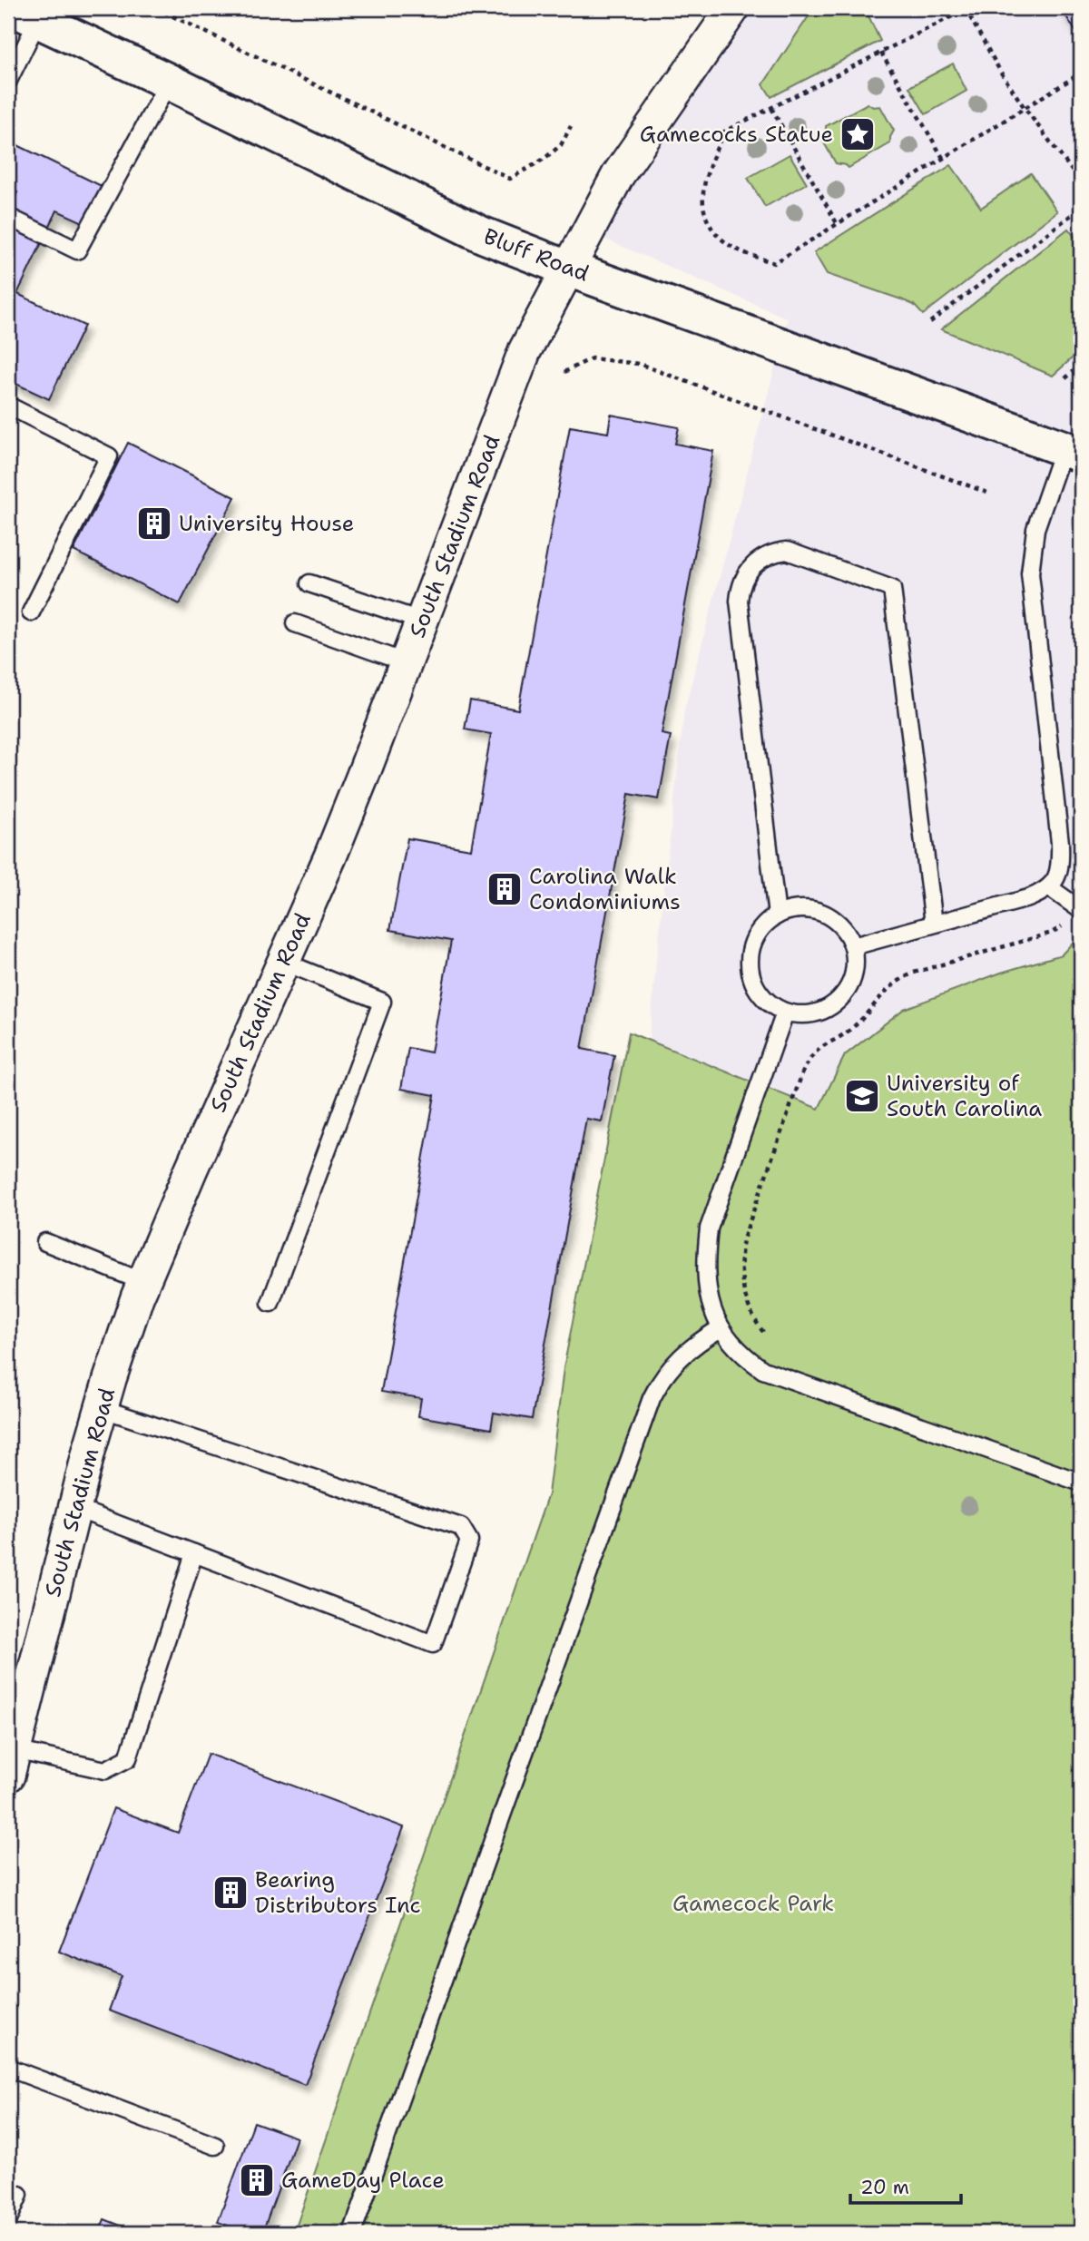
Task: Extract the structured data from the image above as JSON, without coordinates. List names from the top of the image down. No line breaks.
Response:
{"streets":{"main road":["Bluff Road"],"street":["South Stadium Road"]},"crossings":[["Bluff Road","South Stadium Road"]],"parks":["Gamecock Park"],"places":{"place":["Gamecocks Statue"],"building":["University House","Carolina Walk Condominiums","Bearing Distributors Inc","GameDay Place"],"school or university":["University of South Carolina"]},"scale_bar":"20 m"}
